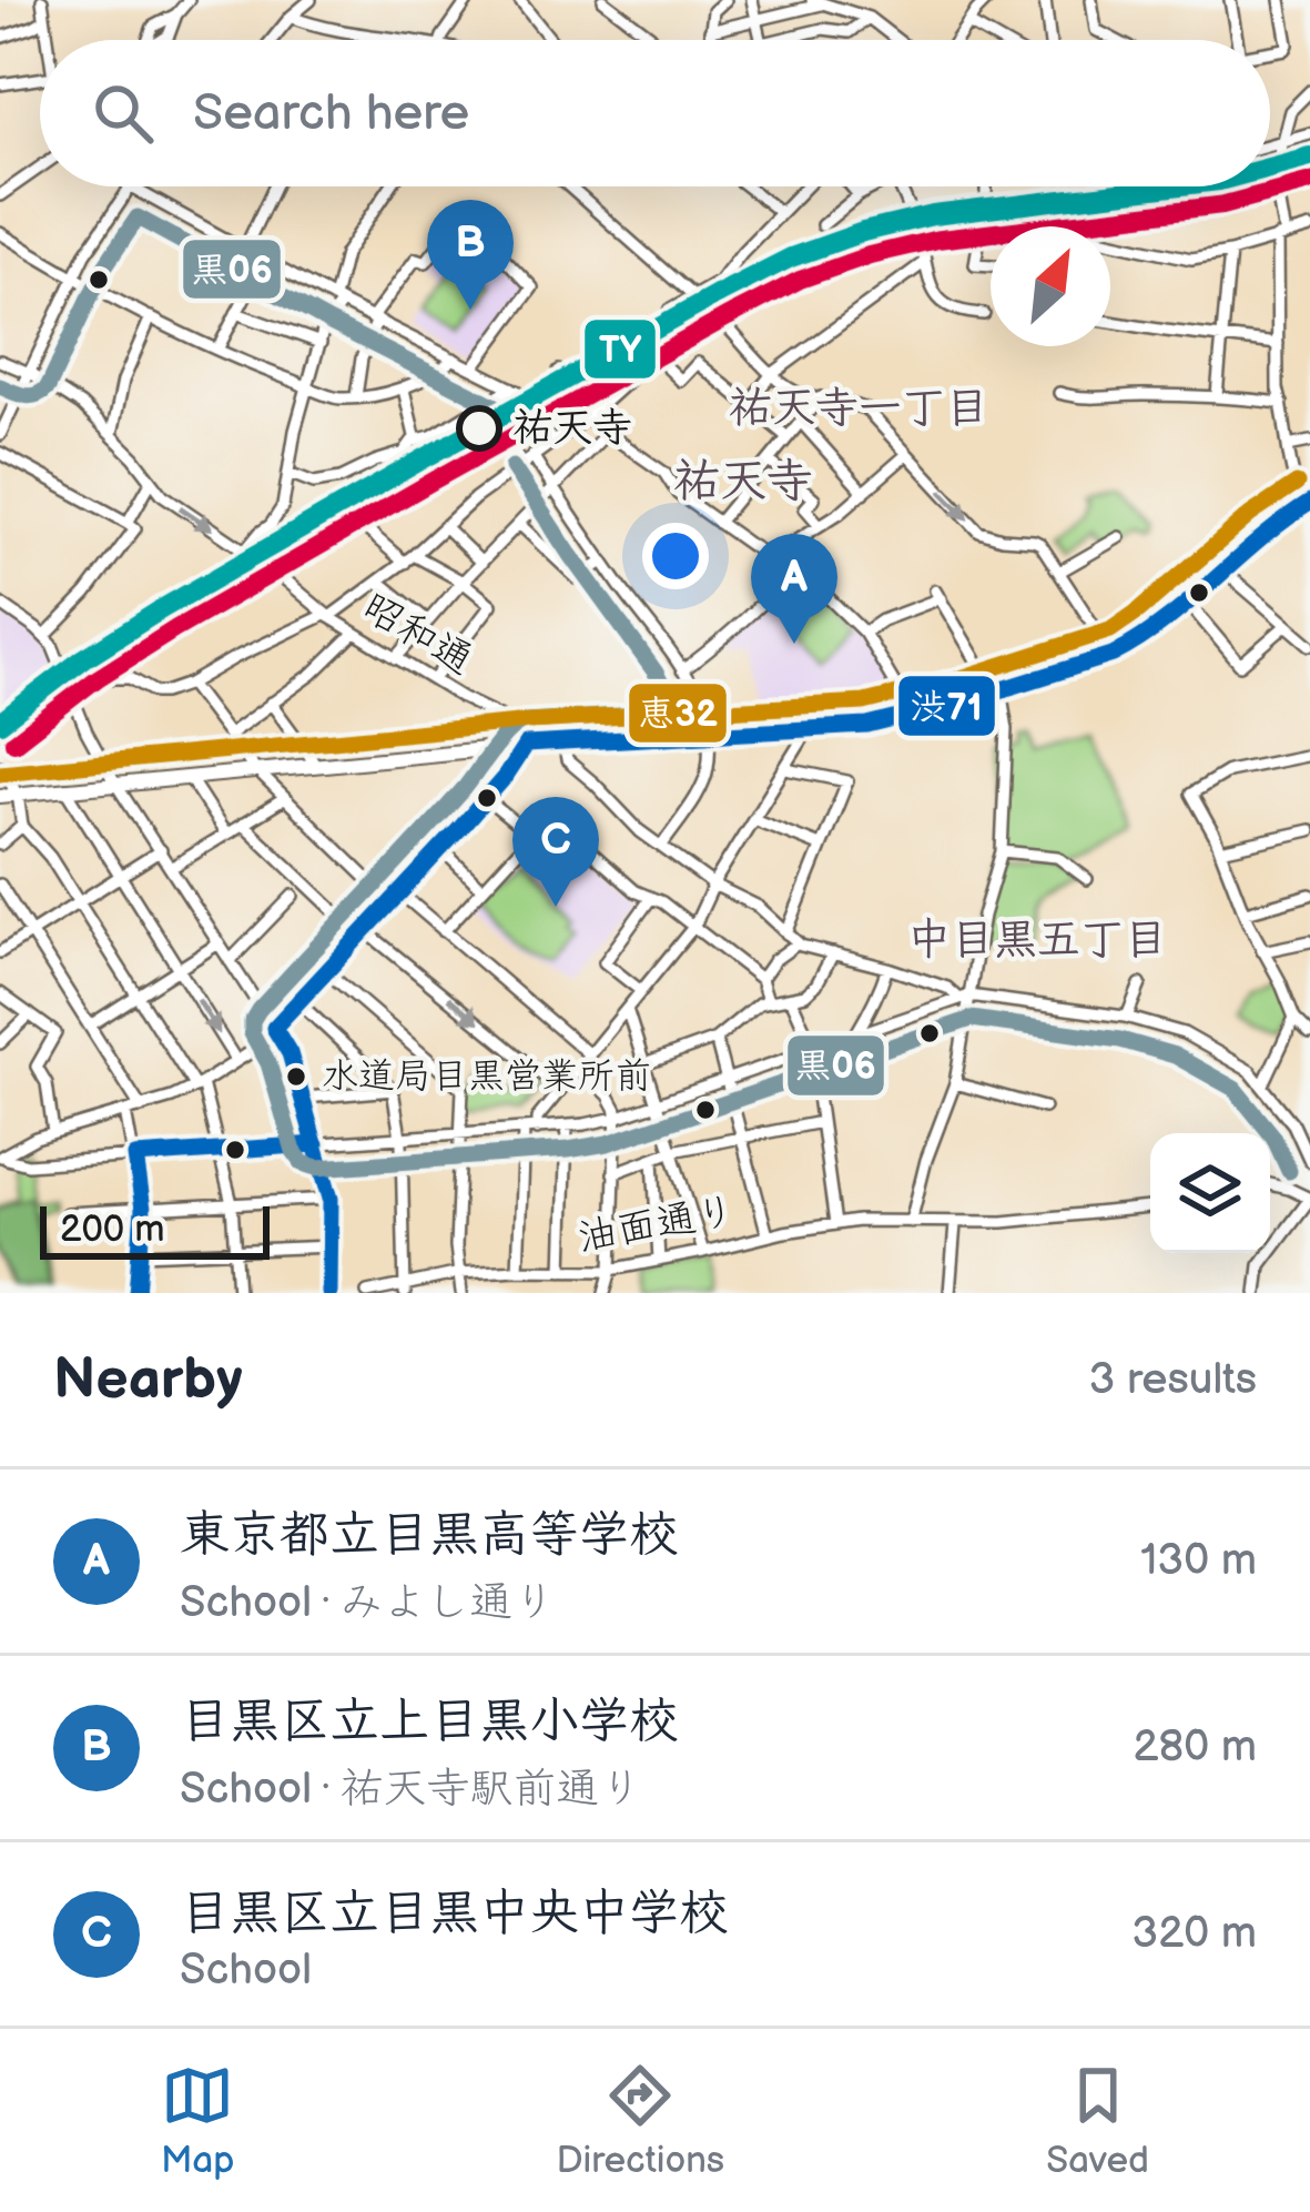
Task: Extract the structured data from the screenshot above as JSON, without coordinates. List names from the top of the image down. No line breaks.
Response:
{"streets":{"street":["昭和通","油面通り"]},"districts":["祐天寺一丁目","祐天寺","中目黒五丁目"],"places":["祐天寺","水道局目黒営業所前"],"lines":["transit line TY","transit line 黒06","transit line 恵32","transit line 渋71"],"scale_bar":"200 m","north":"top right","page":{"search":"Search here","pins":["B","A","C"],"scale":"200 m","heading":["Nearby","3 results"],"list":[{"mark":"A","name":"東京都立目黒高等学校","note":"School · みよし通り","value":"130 m"},{"mark":"B","name":"目黒区立上目黒小学校","note":"School · 祐天寺駅前通り","value":"280 m"},{"mark":"C","name":"目黒区立目黒中央中学校","note":"School","value":"320 m"}],"nav":["Map","Directions","Saved"]}}
